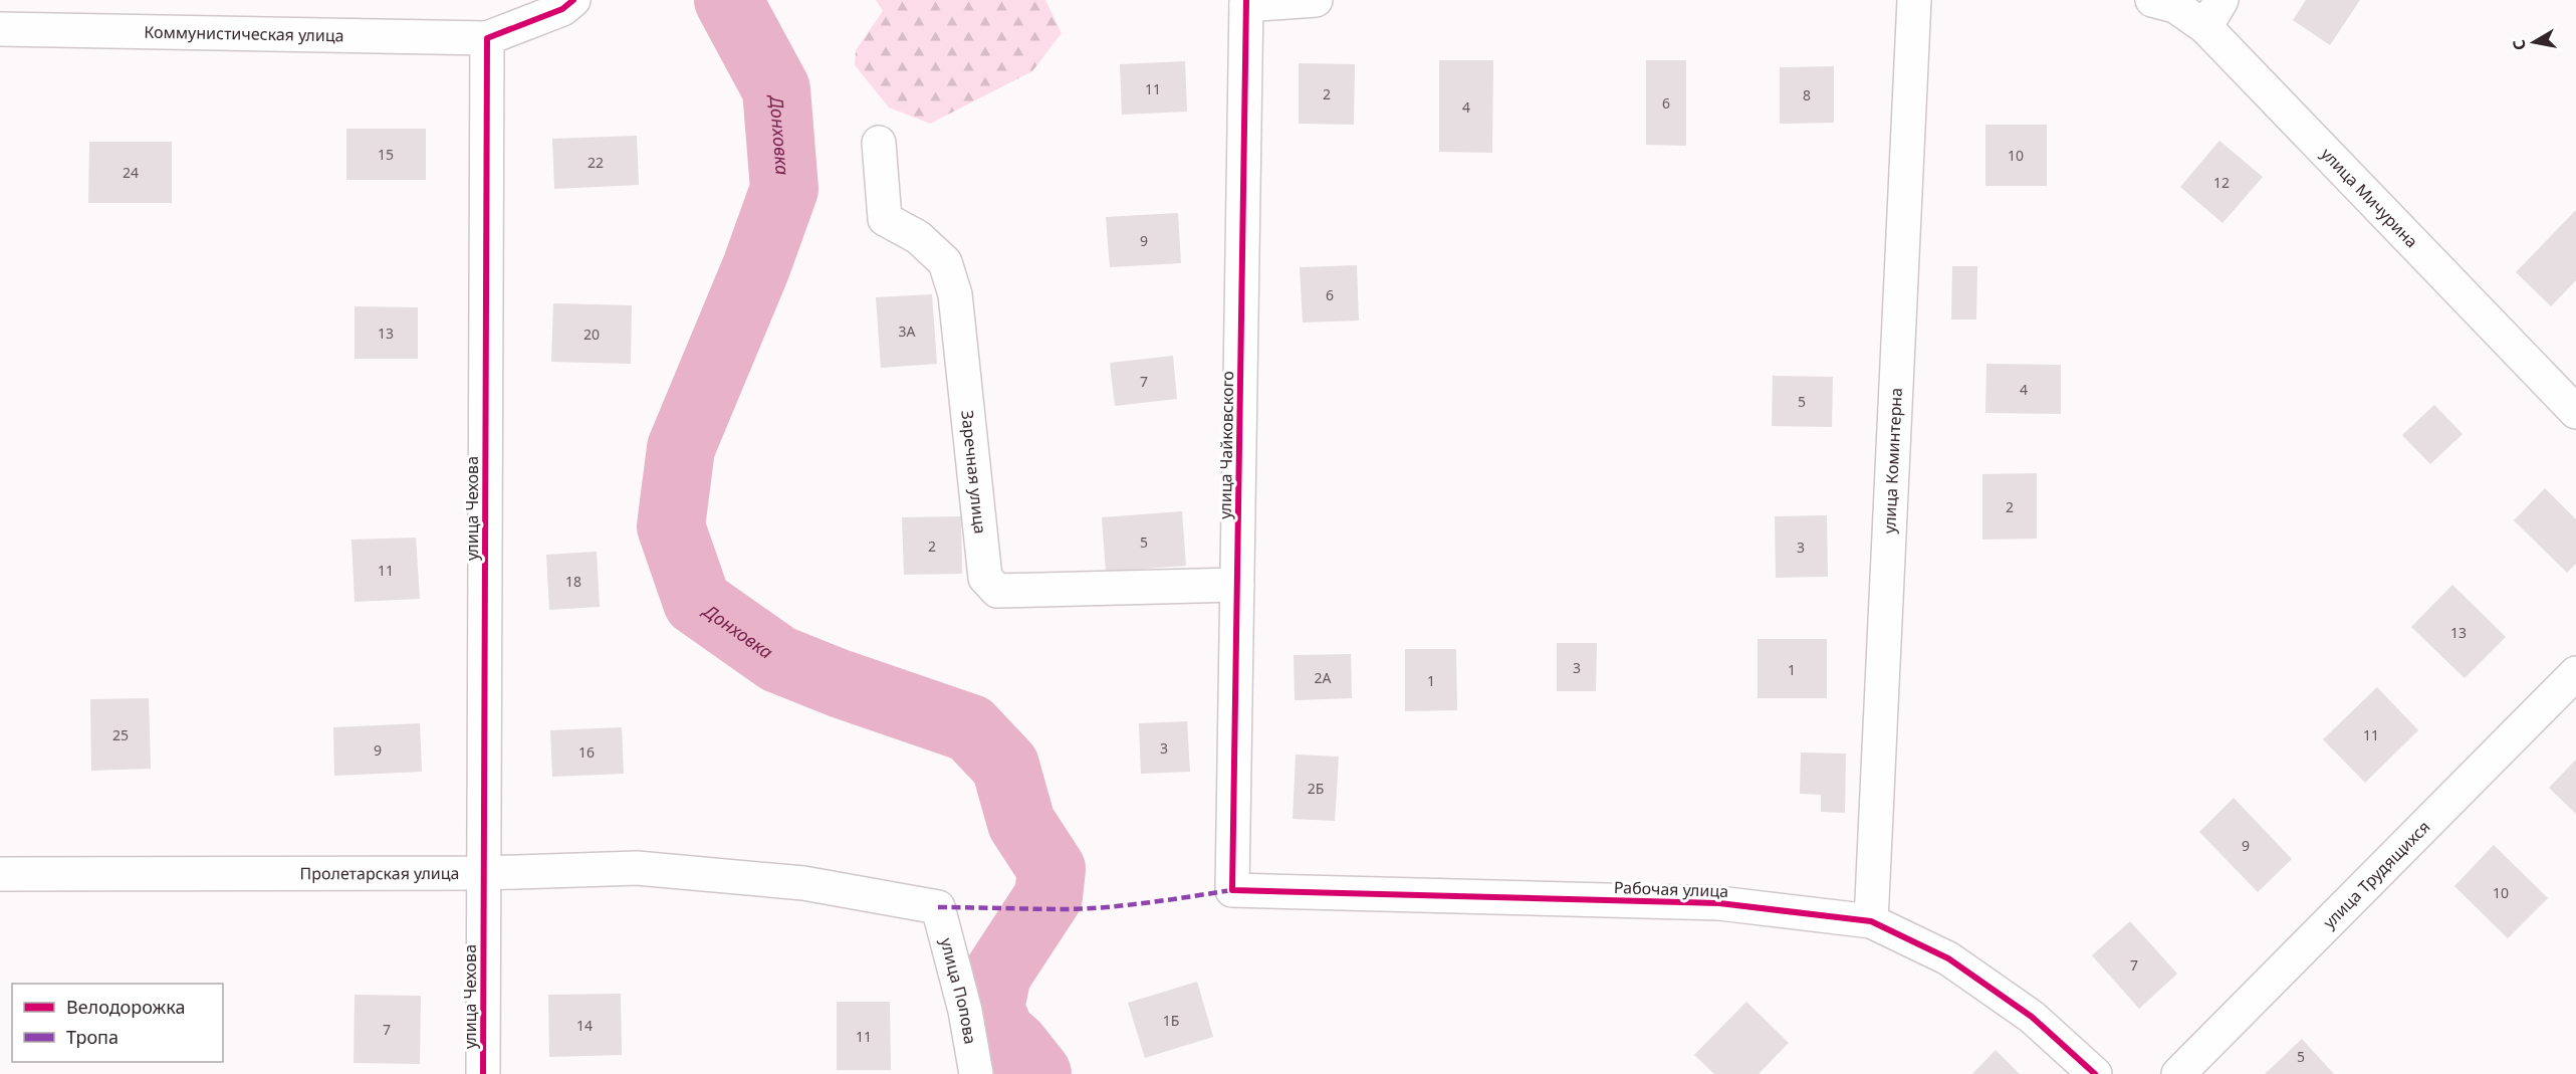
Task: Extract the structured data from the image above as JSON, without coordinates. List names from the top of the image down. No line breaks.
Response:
{"streets":{"street":["Коммунистическая улица","улица Мичурина","улица Чайковского","улица Коминтерна","Заречная улица","улица Чехова","Пролетарская улица","улица Трудящихся","Рабочая улица","улица Попова"]},"crossings":[["Коммунистическая улица","улица Чехова"],["улица Чайковского","Заречная улица"],["улица Чайковского","Рабочая улица"],["улица Коминтерна","Рабочая улица"],["улица Чехова","Пролетарская улица"],["Пролетарская улица","улица Попова"]],"water":["Донховка"],"house_numbers":["11","2","8","6","4","15","10","22","24","12","9","6","3А","13","20","7","4","5","2","5","2","3","11","18","13","3","1","2А","1","25","11","3","9","16","2Б","9","10","7","1Б","14","7","11","5"],"legend":["Велодорожка","Тропа"],"north":"left"}
